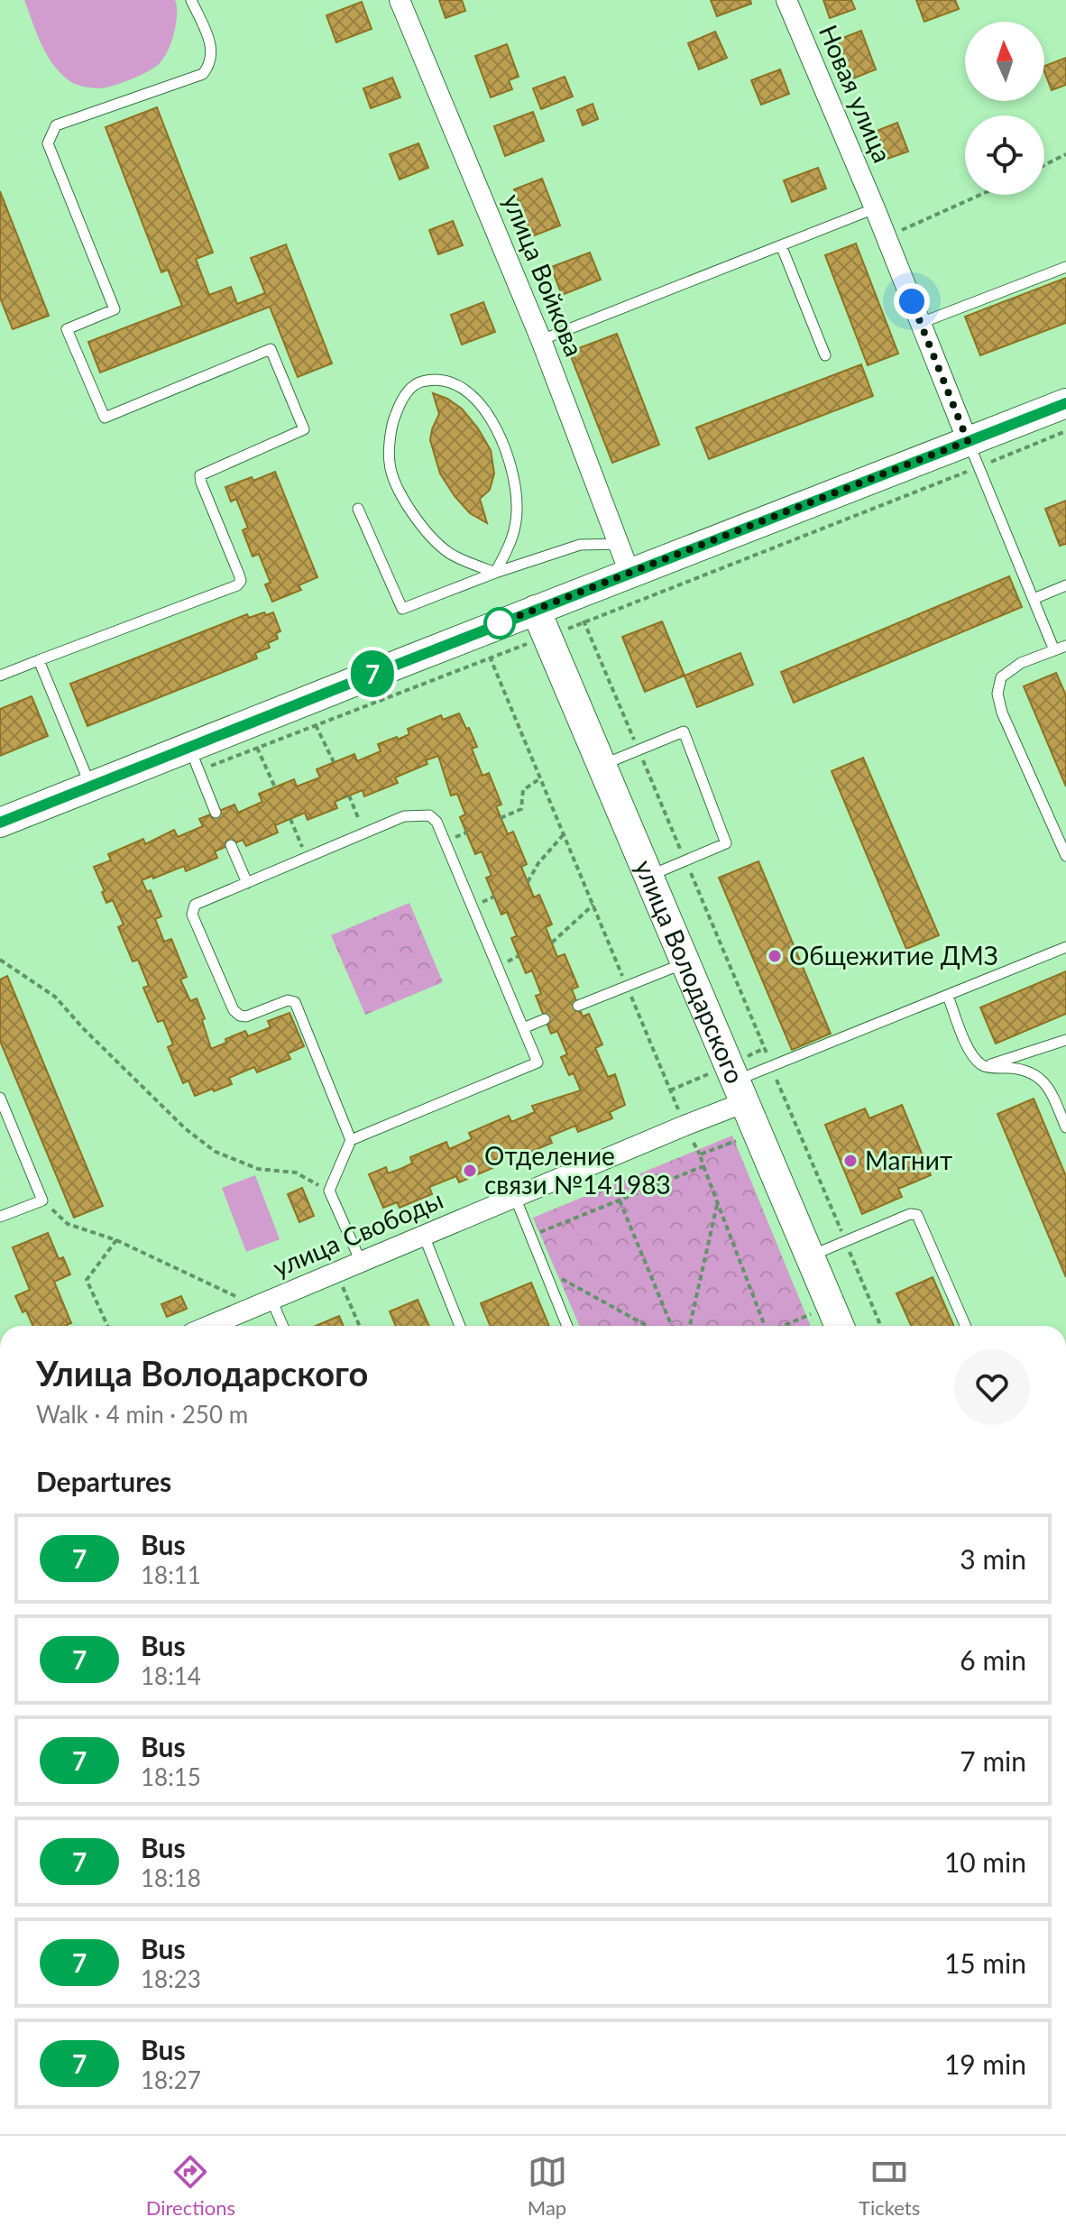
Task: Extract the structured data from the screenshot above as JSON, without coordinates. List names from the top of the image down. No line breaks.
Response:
{"streets":{"main road":["улица Володарского"],"street":["Новая улица","улица Войкова","улица Свободы"]},"crossings":[["улица Володарского","улица Свободы"]],"places":["Общежитие ДМЗ","Магнит","Отделение связи №141983"],"lines":["bus line 7"],"north":"top","page":{"on_map":"7","heading":[["Улица Володарского","Walk · 4 min · 250 m"],"Departures"],"list":[{"mark":"7","name":"Bus","note":"18:11","value":"3 min"},{"mark":"7","name":"Bus","note":"18:14","value":"6 min"},{"mark":"7","name":"Bus","note":"18:15","value":"7 min"},{"mark":"7","name":"Bus","note":"18:18","value":"10 min"},{"mark":"7","name":"Bus","note":"18:23","value":"15 min"},{"mark":"7","name":"Bus","note":"18:27","value":"19 min"}],"tabs":["Directions","Map","Tickets"]}}
